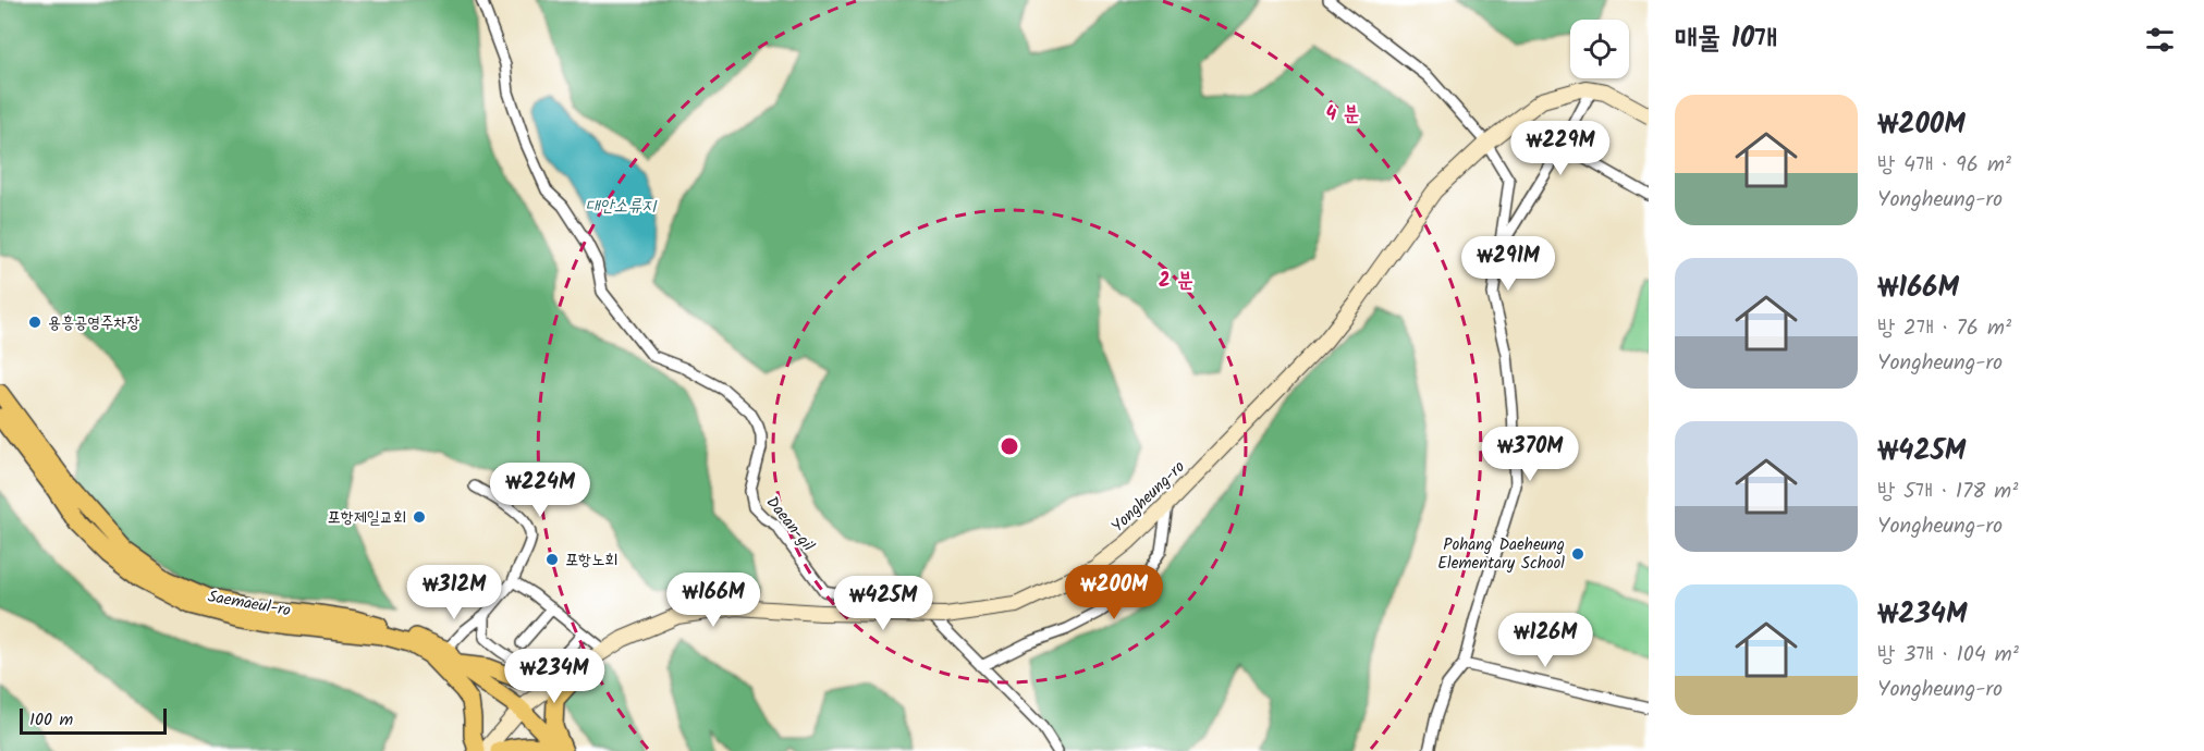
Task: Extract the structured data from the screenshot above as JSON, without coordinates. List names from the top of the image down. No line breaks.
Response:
{"streets":{"main road":["Yongheung-ro","Saemaeul-ro"],"street":["Daean-gil"]},"crossings":[["Yongheung-ro","Saemaeul-ro"]],"water":["대안소류지"],"places":["용흥공영주차장","포항제일교회","Pohang Daeheung Elementary School","포항노회"],"scale_bar":"100 m","page":{"heading":"매물 10개","list":[{"name":"₩200M","note":"방 4개 · 96 m² · Yongheung-ro"},{"name":"₩166M","note":"방 2개 · 76 m² · Yongheung-ro"},{"name":"₩425M","note":"방 5개 · 178 m² · Yongheung-ro"},{"name":"₩234M","note":"방 3개 · 104 m² · Yongheung-ro"}],"price":["₩229M","₩291M","₩370M","₩224M","₩312M","₩200M","₩166M","₩425M","₩126M","₩234M"],"scale":"100 m"},"rings":["4 분","2 분"]}
